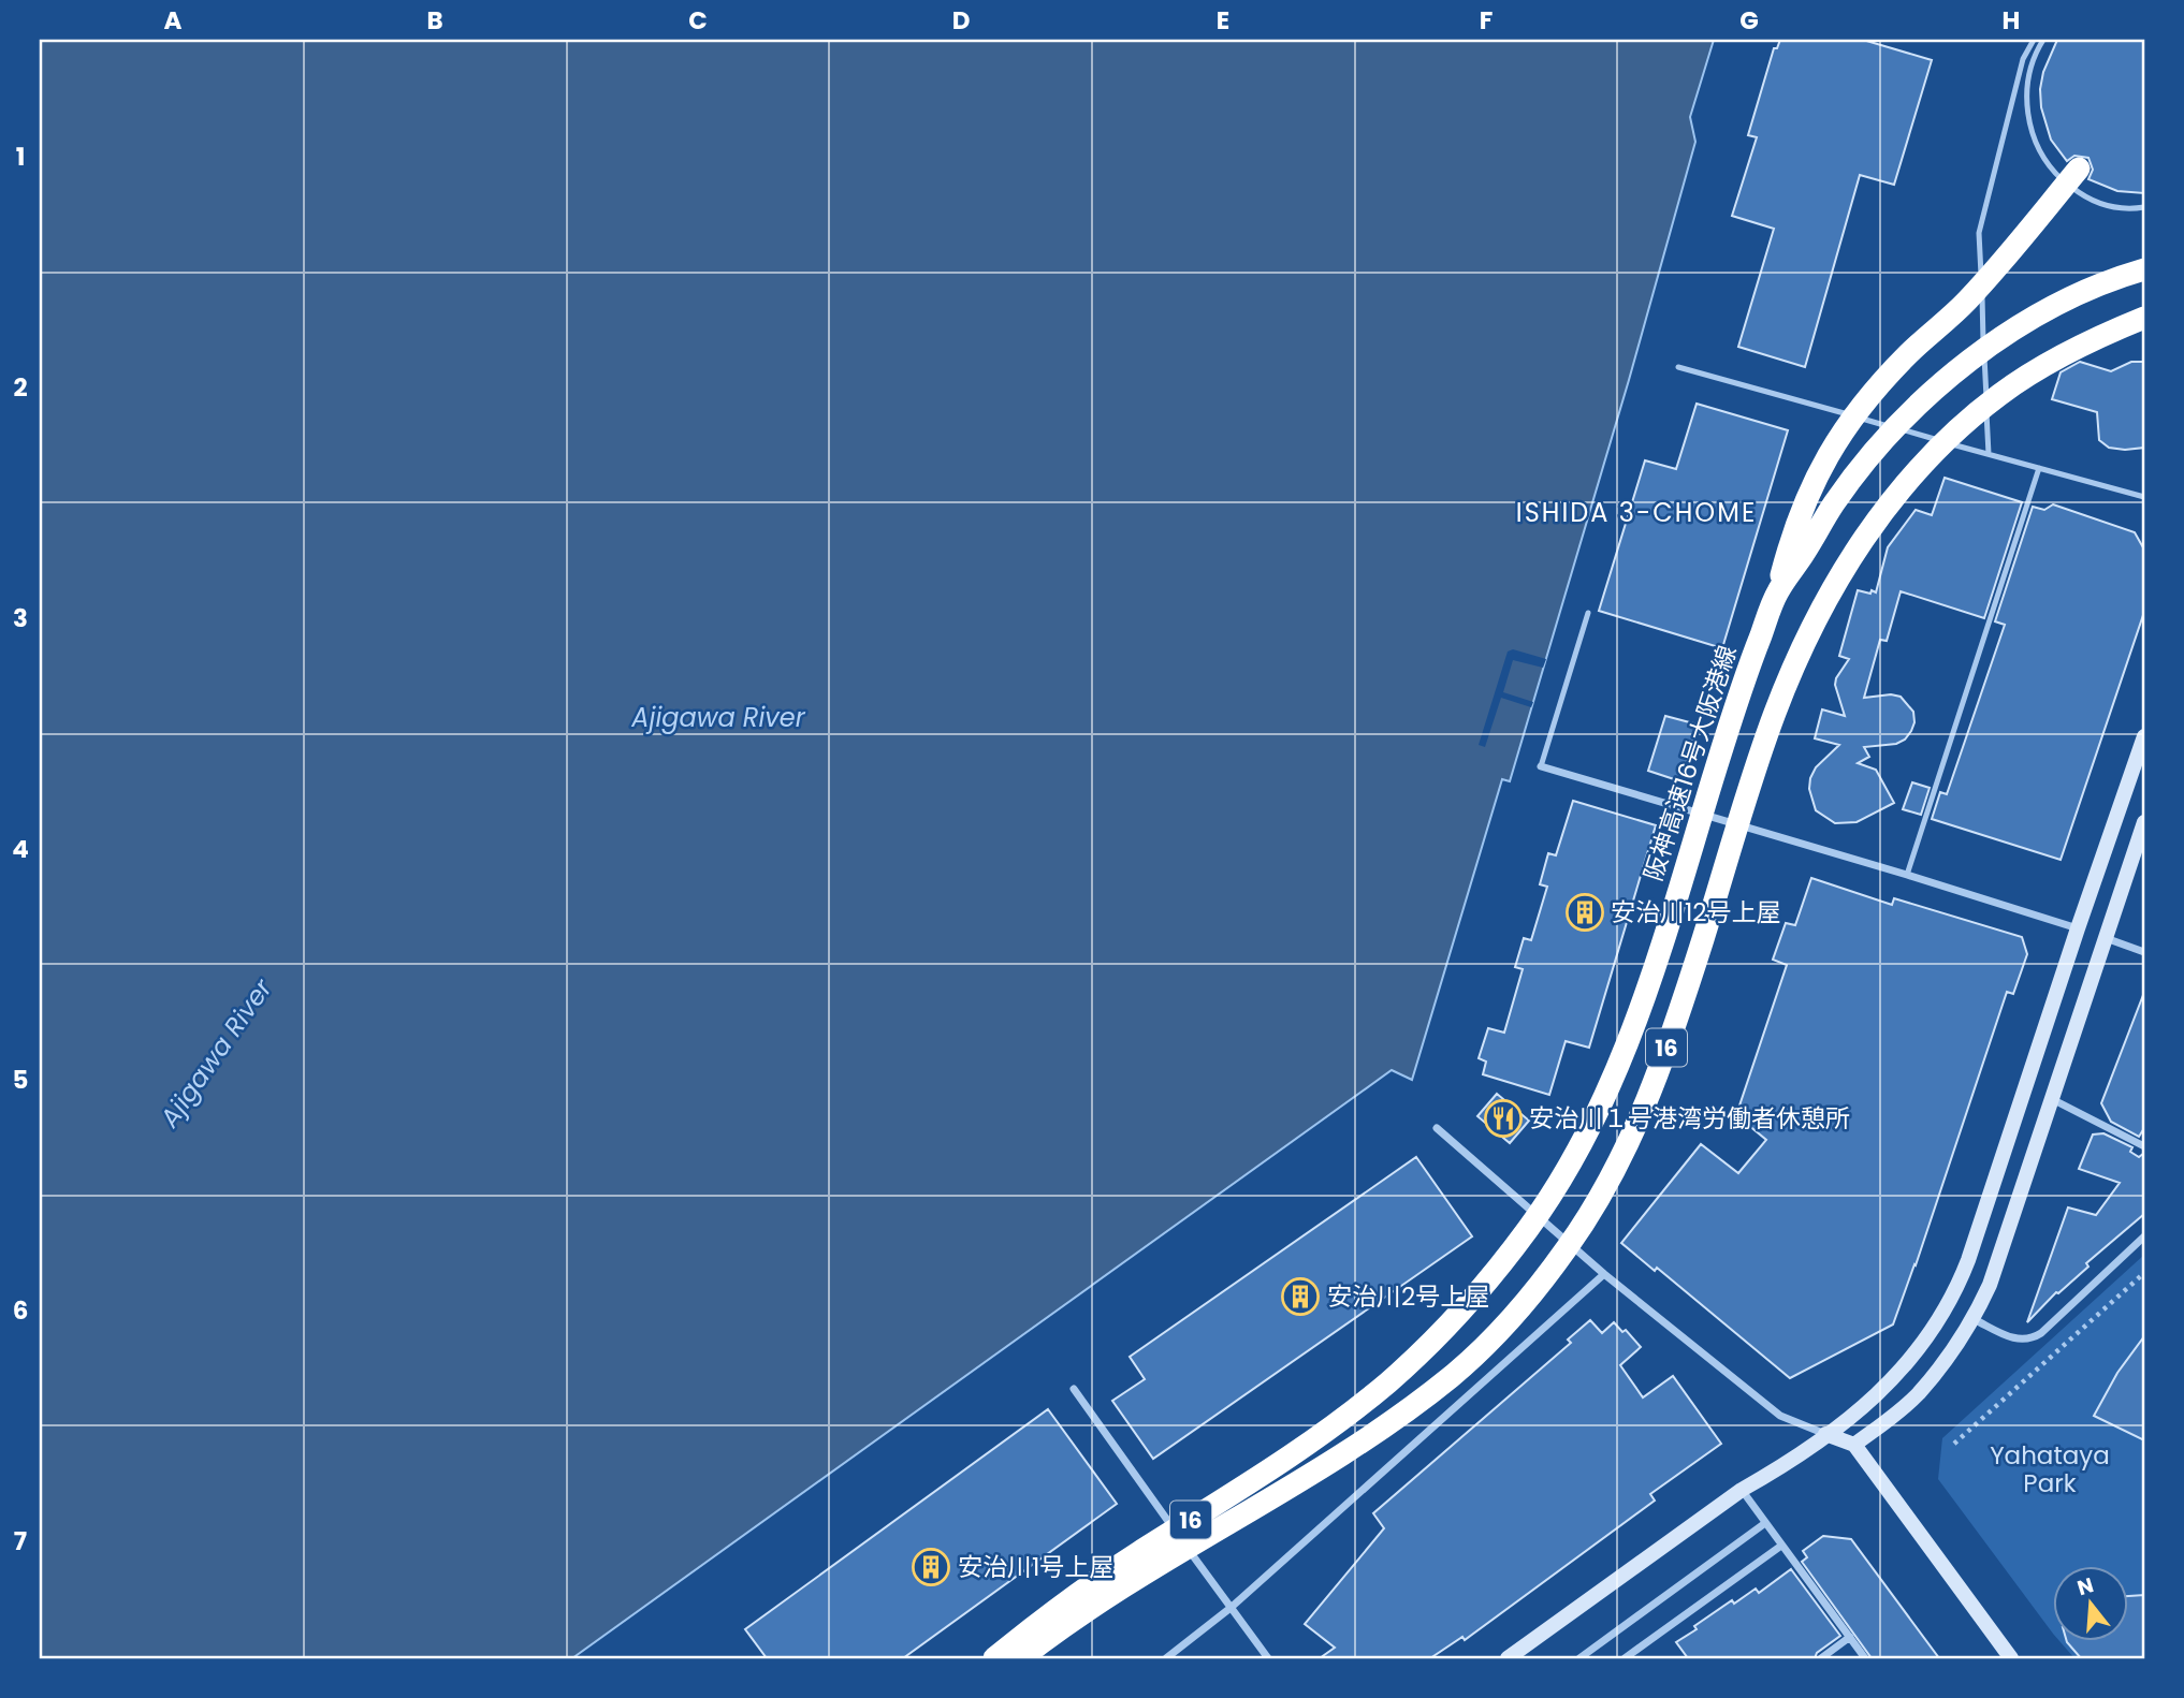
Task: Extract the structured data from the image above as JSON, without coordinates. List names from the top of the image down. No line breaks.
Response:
{"streets":{"highway":["阪神高速16号大阪港線","16"]},"districts":["ISHIDA 3-CHOME"],"water":["Ajigawa River"],"parks":["Yahataya Park"],"places":{"building":["安治川12号上屋","安治川2号上屋","安治川1号上屋"],"restaurant":["安治川１号港湾労働者休憩所"]},"north":"top","grid":{"columns":["A","B","C","D","E","F","G","H"],"rows":["1","2","3","4","5","6","7"]}}
